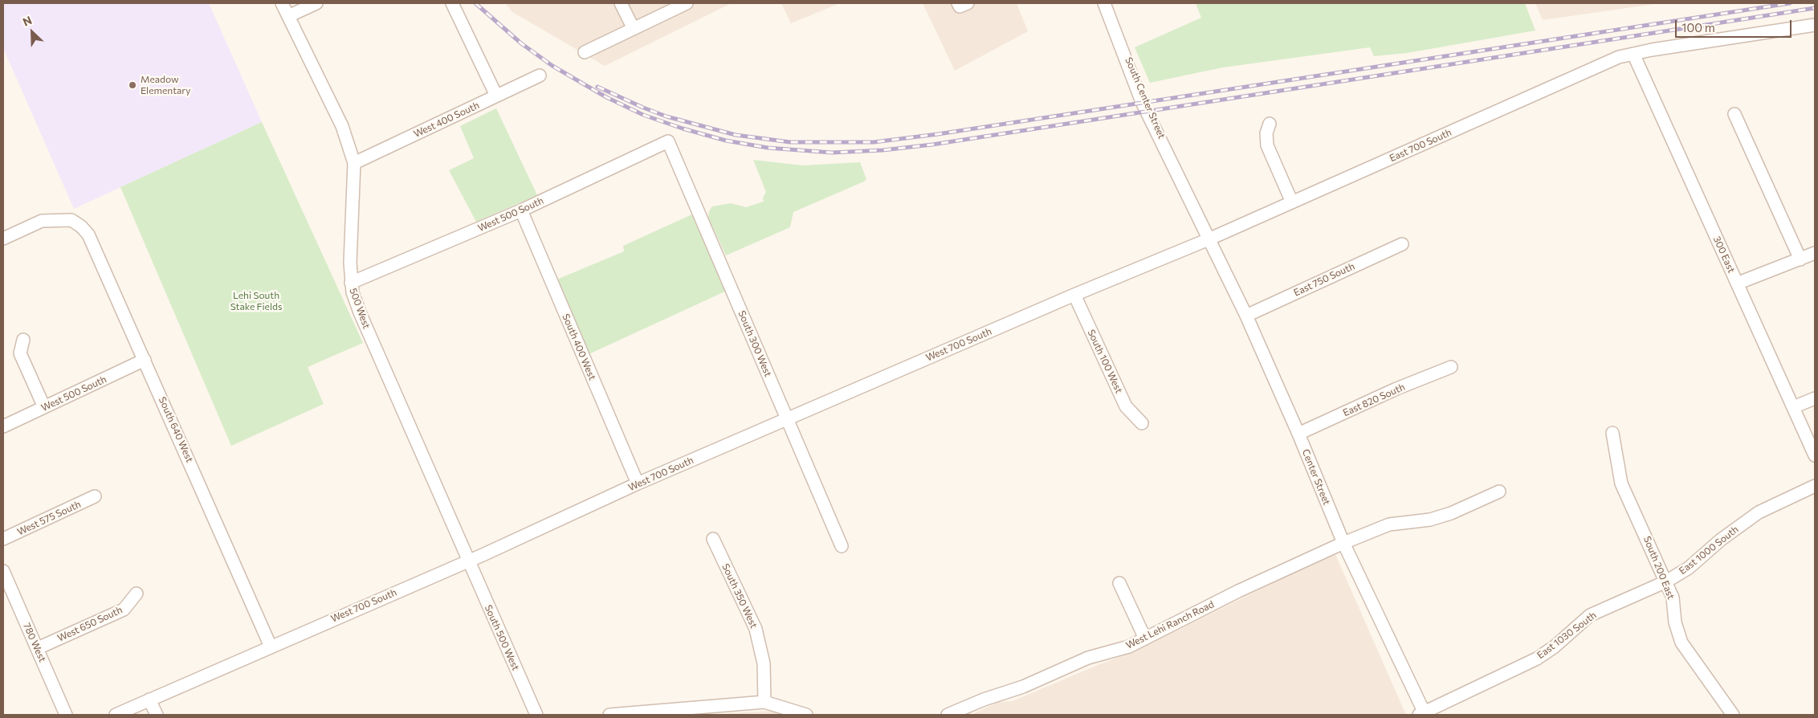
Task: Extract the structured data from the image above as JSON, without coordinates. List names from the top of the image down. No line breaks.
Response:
{"streets":{"street":["South Center Street","West 400 South","East 700 South","West 500 South","300 East","East 750 South","500 West","South 300 West","West 700 South","South 400 West","South 100 West","East 820 South","South 640 West","Center Street","West 575 South","East 1000 South","South 200 East","South 350 West","West 650 South","West Lehi Ranch Road","East 1030 South","South 500 West","780 West"]},"crossings":[["South Center Street","East 700 South"],["South Center Street","West 700 South"],["South Center Street","Center Street"],["West 400 South","500 West"],["East 700 South","300 East"],["East 700 South","West 700 South"],["East 700 South","Center Street"],["West 500 South","500 West"],["West 500 South","South 300 West"],["West 500 South","South 400 West"],["West 500 South","South 640 West"],["East 750 South","Center Street"],["500 West","West 700 South"],["500 West","South 500 West"],["South 300 West","West 700 South"],["West 700 South","South 400 West"],["West 700 South","South 100 West"],["West 700 South","South 640 West"],["West 700 South","Center Street"],["West 700 South","South 500 West"],["East 820 South","Center Street"],["Center Street","West Lehi Ranch Road"],["Center Street","East 1030 South"],["East 1000 South","South 200 East"],["East 1000 South","East 1030 South"],["South 200 East","East 1030 South"],["West 650 South","780 West"]],"parks":["Lehi South Stake Fields"],"places":["Meadow Elementary"],"scale_bar":"100 m","north":"top left"}
